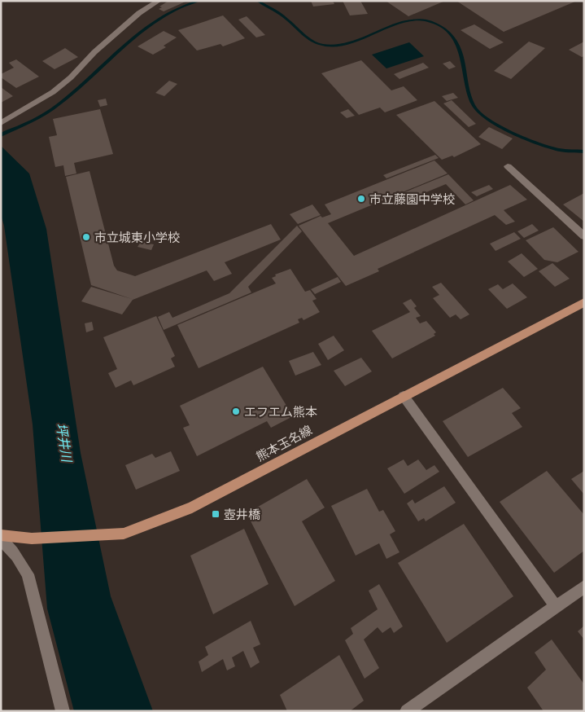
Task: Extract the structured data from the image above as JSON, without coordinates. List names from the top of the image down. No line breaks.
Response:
{"streets":{"main road":["熊本玉名線"]},"water":["坪井川"],"places":{"other":["市立藤園中学校","市立城東小学校","エフエム熊本"],"transit":["壺井橋"]}}
